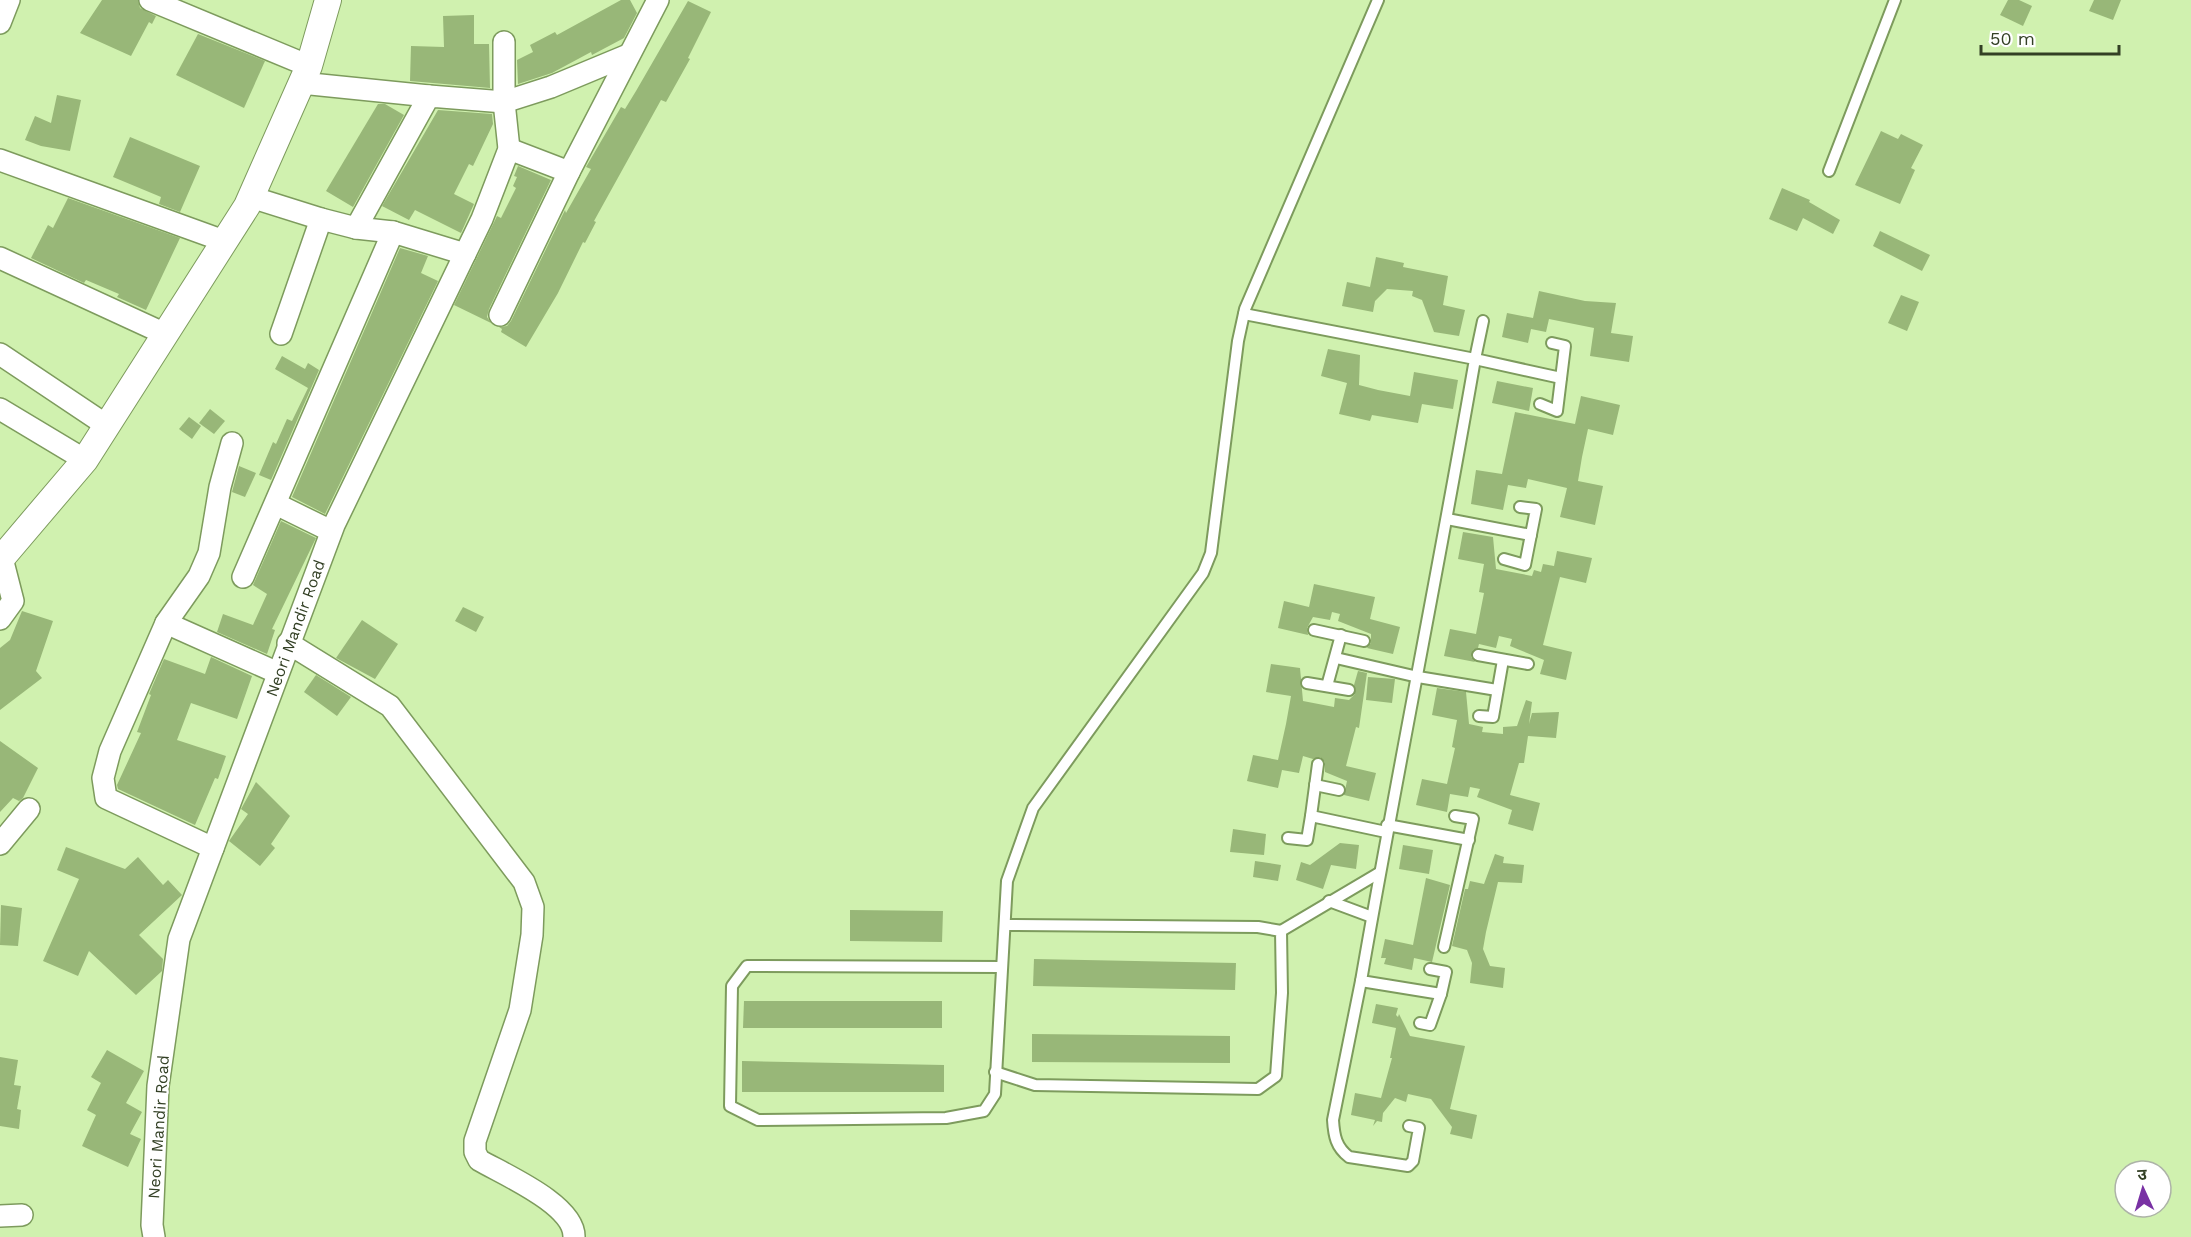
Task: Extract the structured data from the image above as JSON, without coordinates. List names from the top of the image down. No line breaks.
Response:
{"streets":{"street":["Neori Mandir Road"]},"scale_bar":"50 m","north":"top"}
